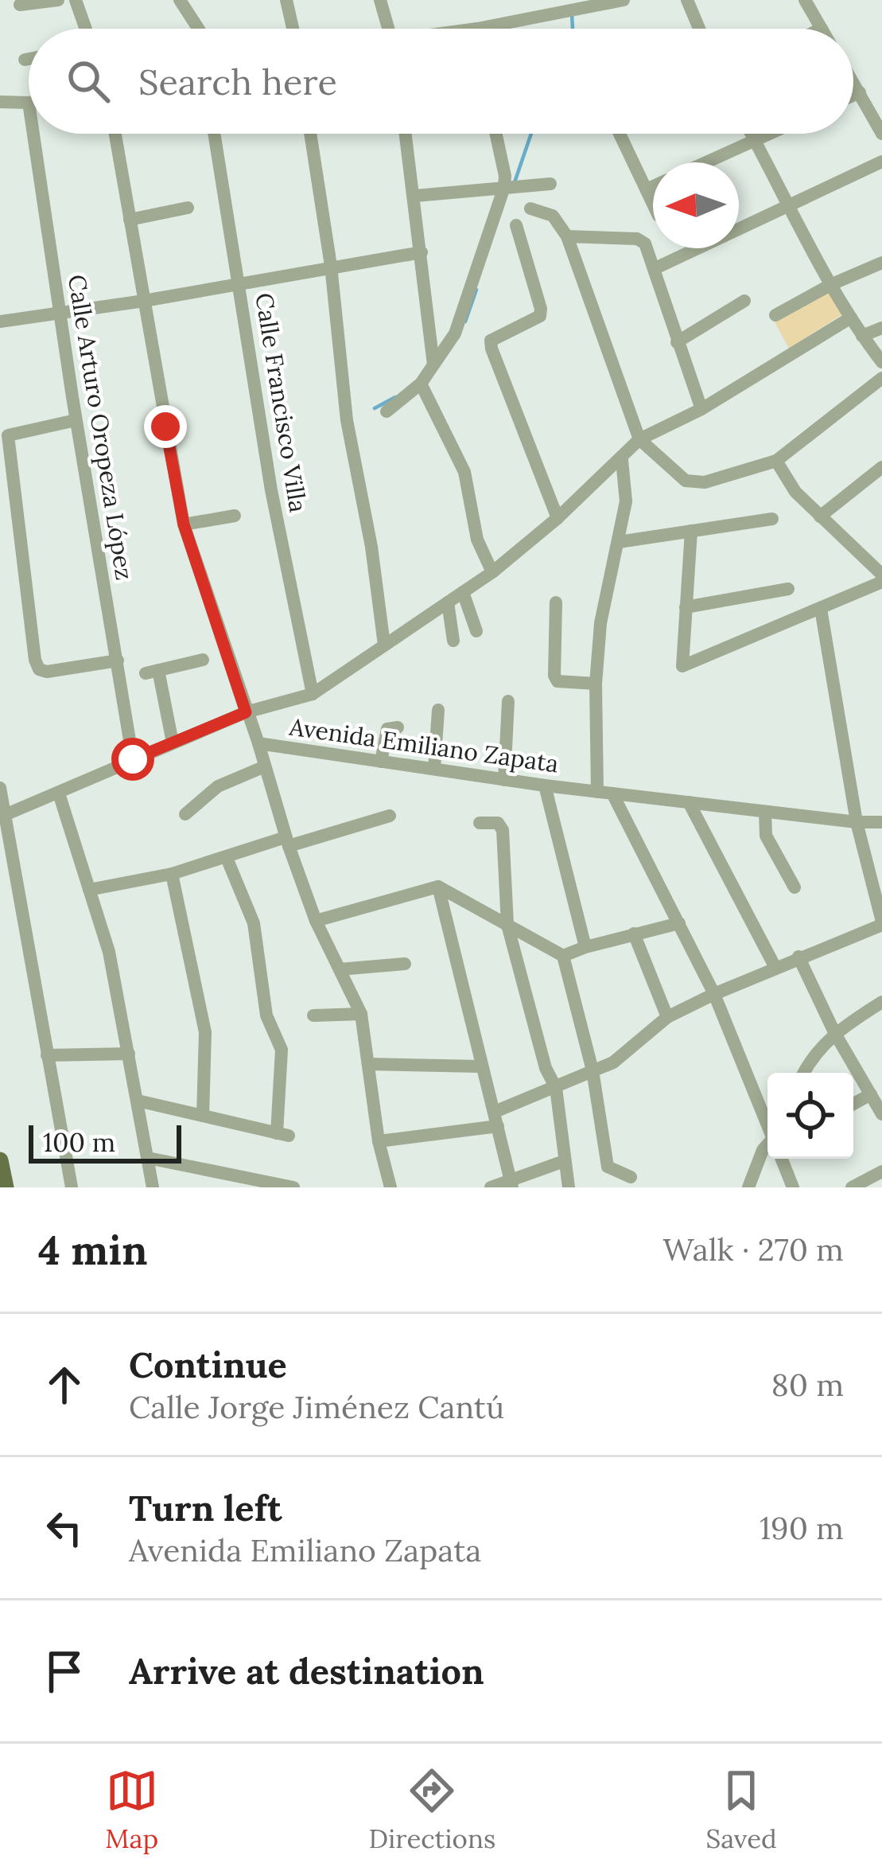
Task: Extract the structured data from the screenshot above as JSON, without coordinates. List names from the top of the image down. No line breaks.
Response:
{"streets":{"street":["Calle Francisco Villa","Calle Arturo Oropeza López","Avenida Emiliano Zapata"]},"scale_bar":"100 m","north":"left","page":{"search":"Search here","scale":"100 m","heading":["4 min","Walk · 270 m"],"list":[["Continue","Calle Jorge Jiménez Cantú","80 m"],["Turn left","Avenida Emiliano Zapata","190 m"],"Arrive at destination"],"nav":["Map","Directions","Saved"]}}
